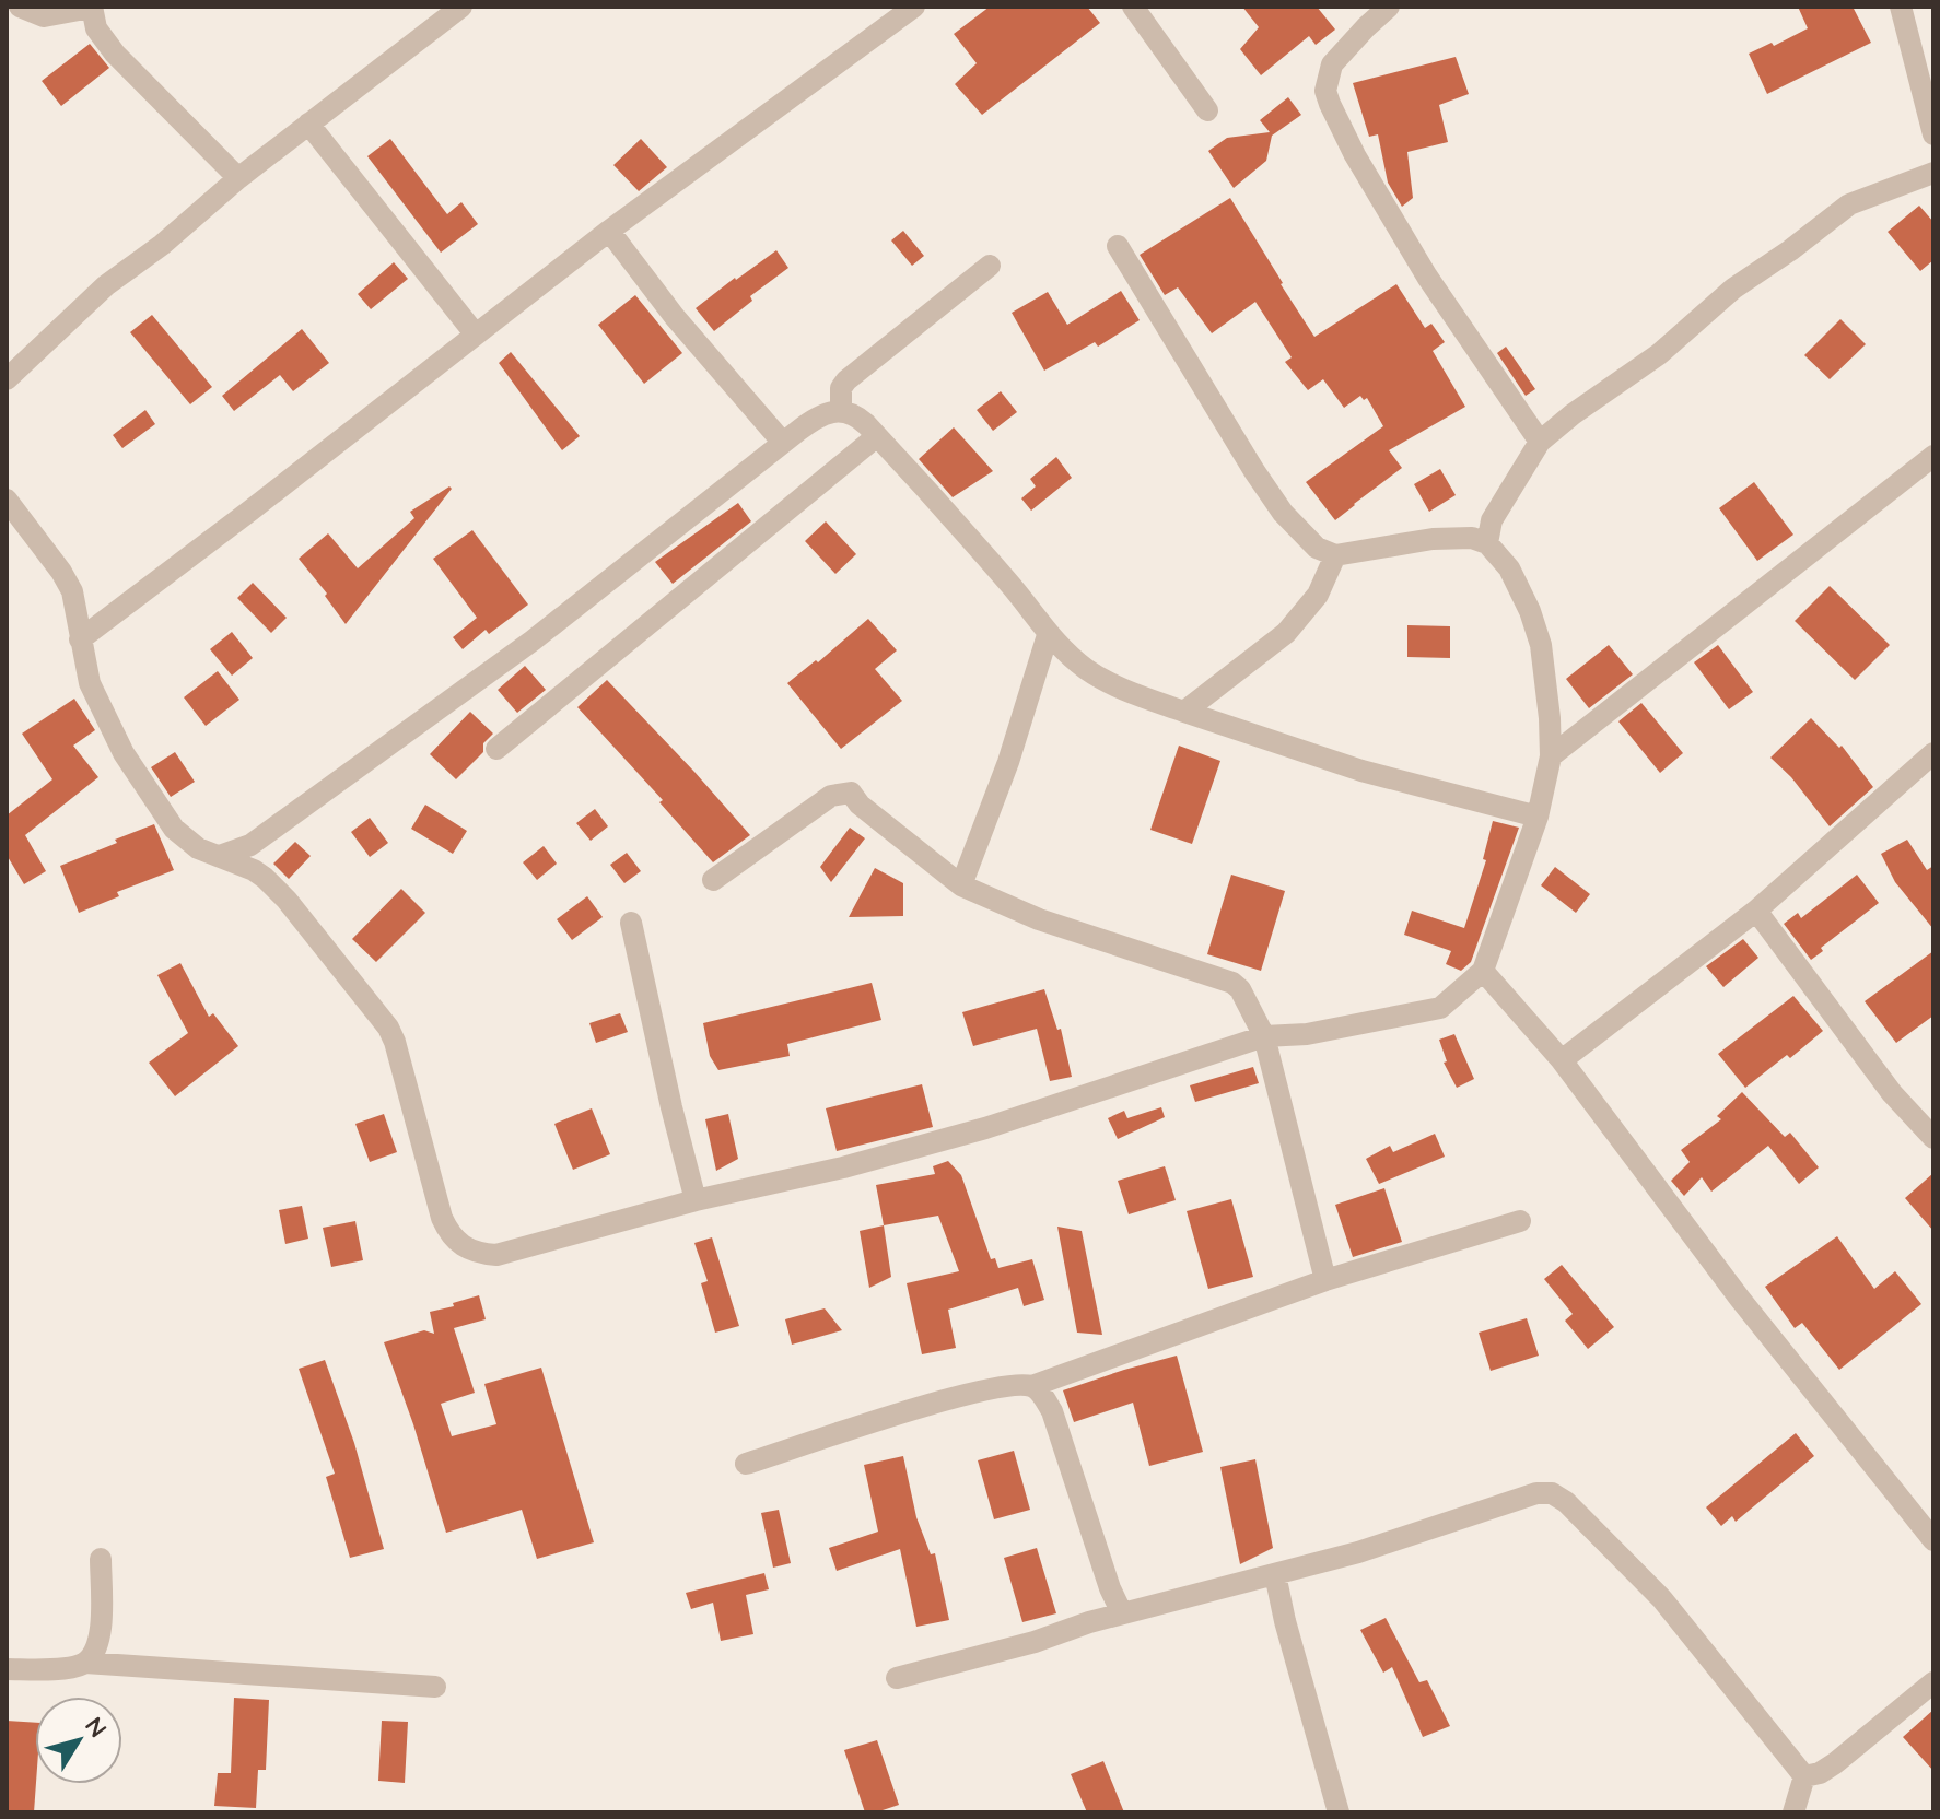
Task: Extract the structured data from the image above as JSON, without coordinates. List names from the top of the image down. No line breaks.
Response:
{"north":"top right"}
